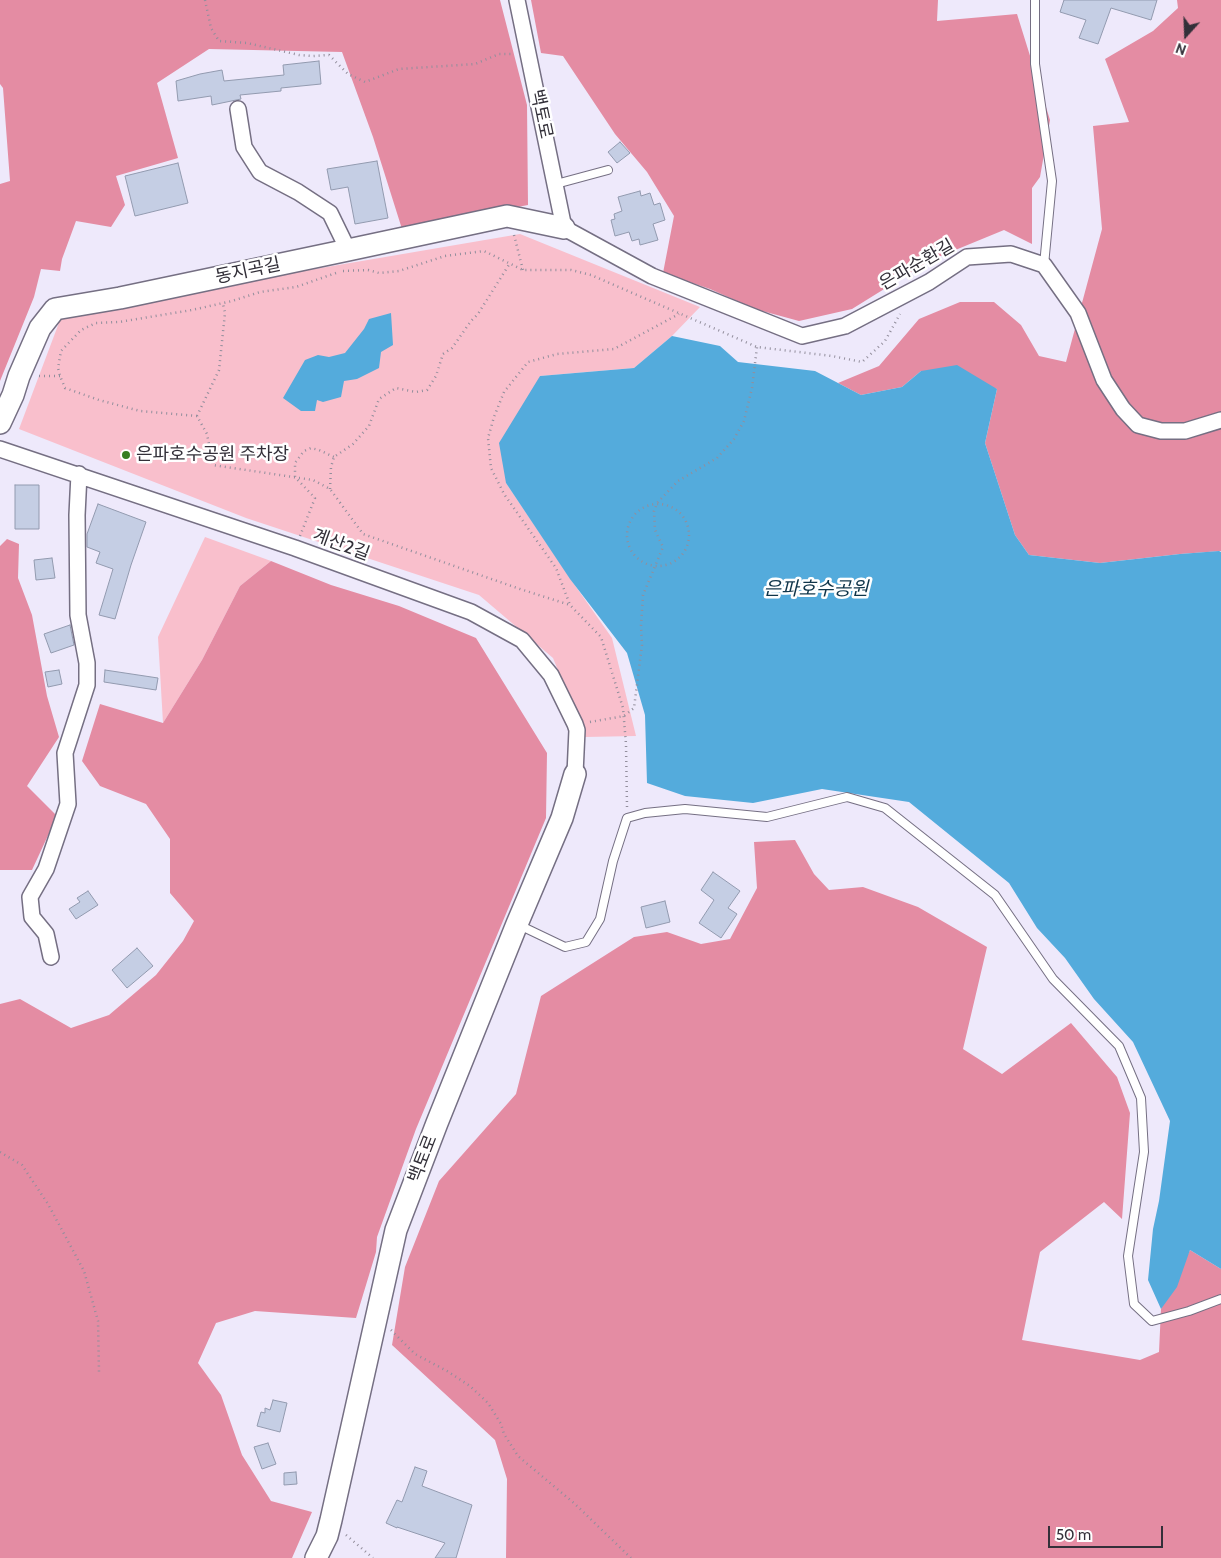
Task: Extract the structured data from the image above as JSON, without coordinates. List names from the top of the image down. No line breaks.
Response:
{"streets":{"street":["백토로","은파순환길","동지곡길","계산2길"]},"crossings":[["백토로","은파순환길"],["백토로","동지곡길"],["백토로","계산2길"],["은파순환길","동지곡길"]],"water":["은파호수공원"],"places":["은파호수공원 주차장"],"scale_bar":"50 m","north":"bottom"}
